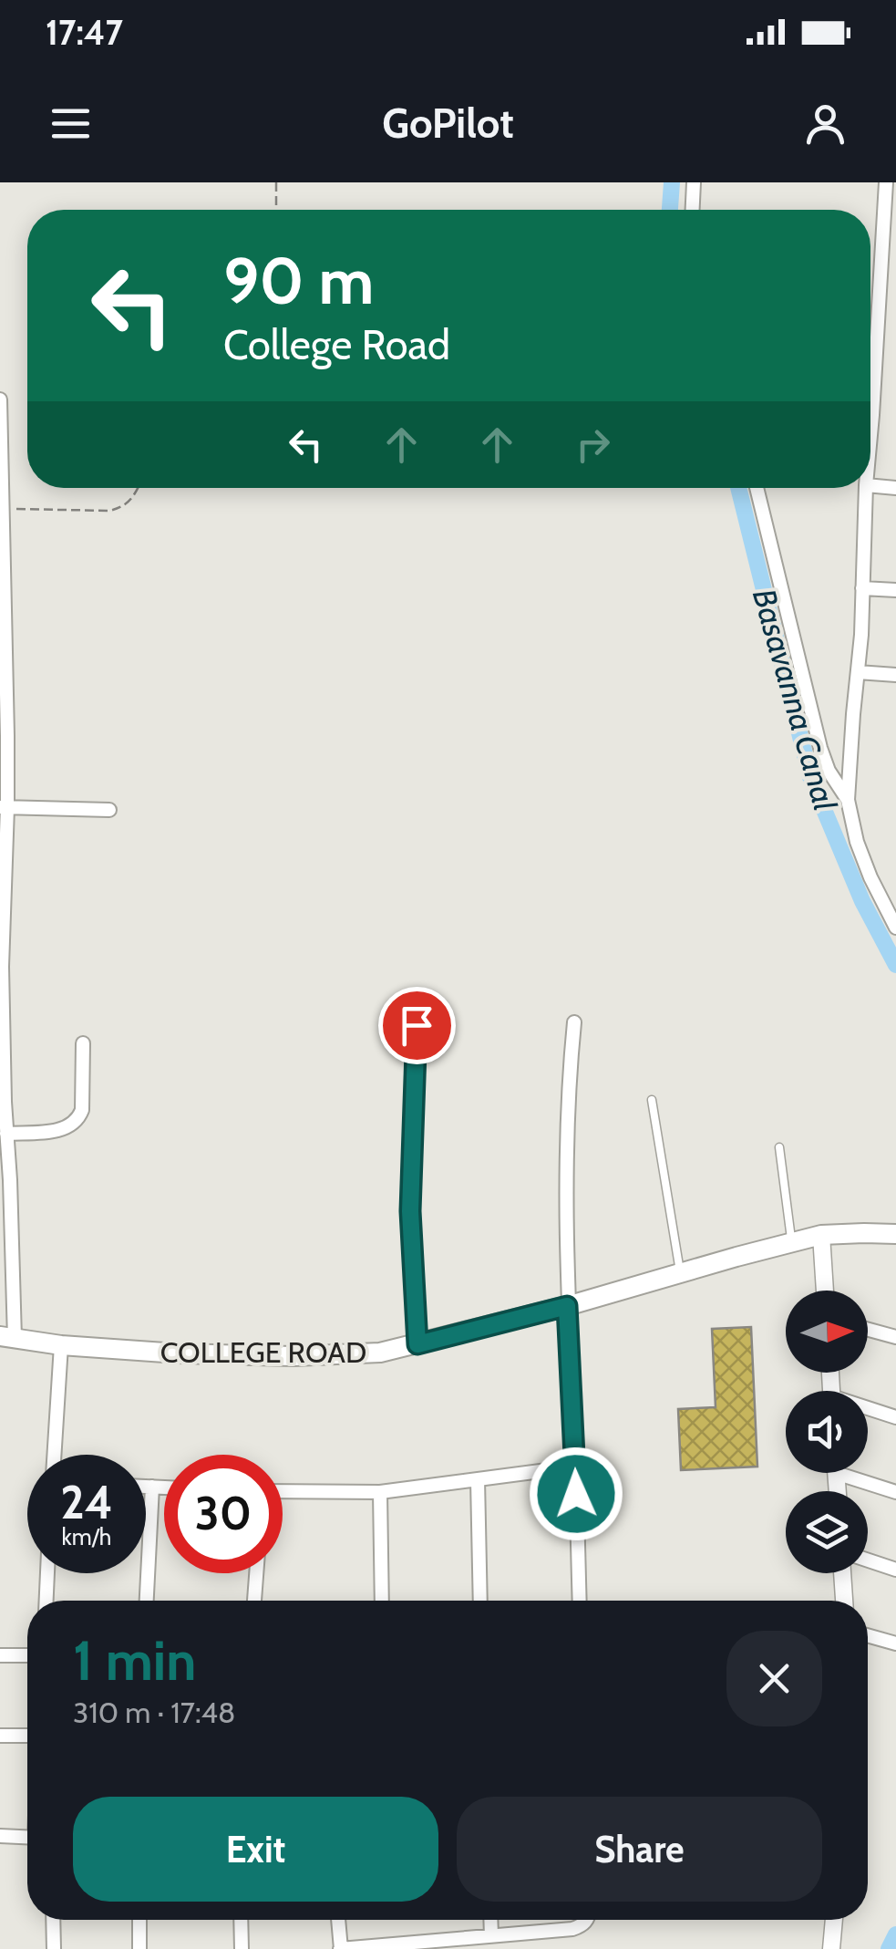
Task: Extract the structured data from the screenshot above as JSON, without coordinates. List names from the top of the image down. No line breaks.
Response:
{"streets":{"main road":["COLLEGE ROAD"]},"water":["Basavanna Canal"],"north":"right","page":{"status":"17:47","header":"GoPilot","turn":["90 m","College Road"],"speed":"24 km/h","limit":"30","heading":["1 min","310 m · 17:48"],"buttons":["Exit","Share"]}}
